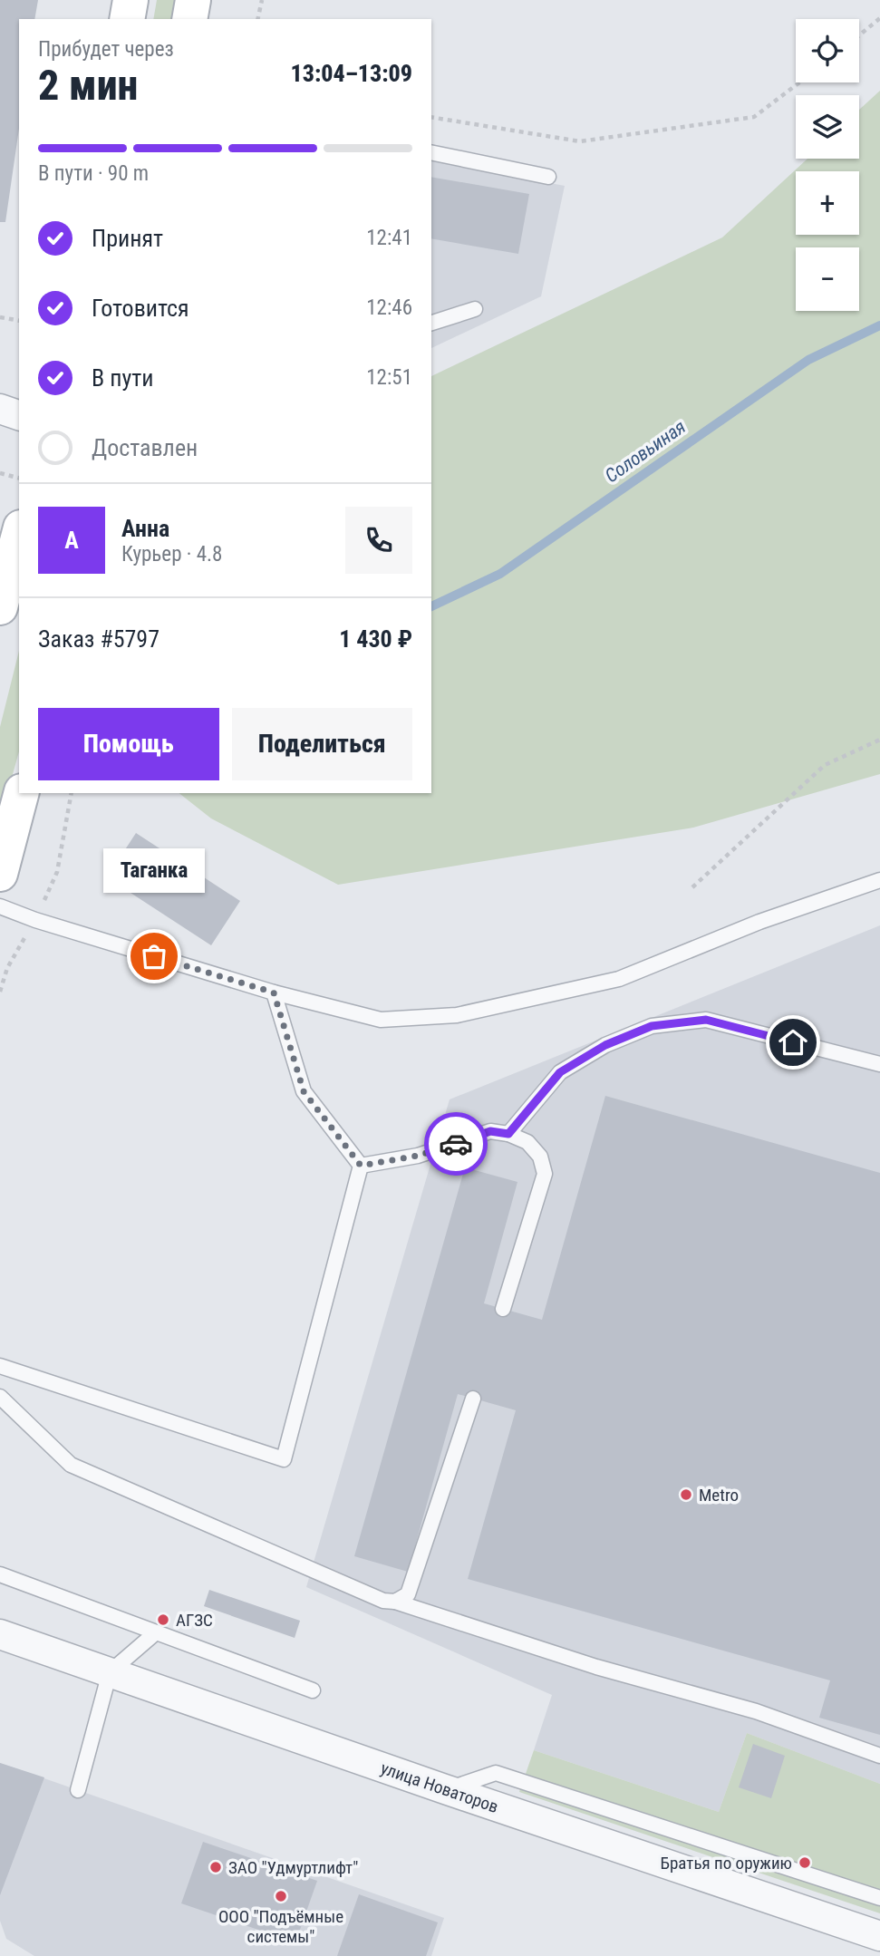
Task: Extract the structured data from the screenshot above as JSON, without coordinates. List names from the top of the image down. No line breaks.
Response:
{"streets":{"street":["улица Новаторов"]},"water":["Соловьиная"],"places":["Таганка","Metro","АГЗС","Братья по оружию","ЗАО \"Удмуртлифт\"","ООО \"Подъёмные системы\""],"page":{"map_buttons":["+","−"],"heading":["2 мин","Прибудет через","13:04–13:09"],"panel":["Анна","Курьер · 4.8","Заказ #5797","1 430 ₽"],"bar":"В пути · 90 m","list":[["Принят","12:41"],["Готовится","12:46"],["В пути","12:51"],"Доставлен"],"round":"А","buttons":["Помощь","Поделиться"],"bubble":"Таганка"}}
